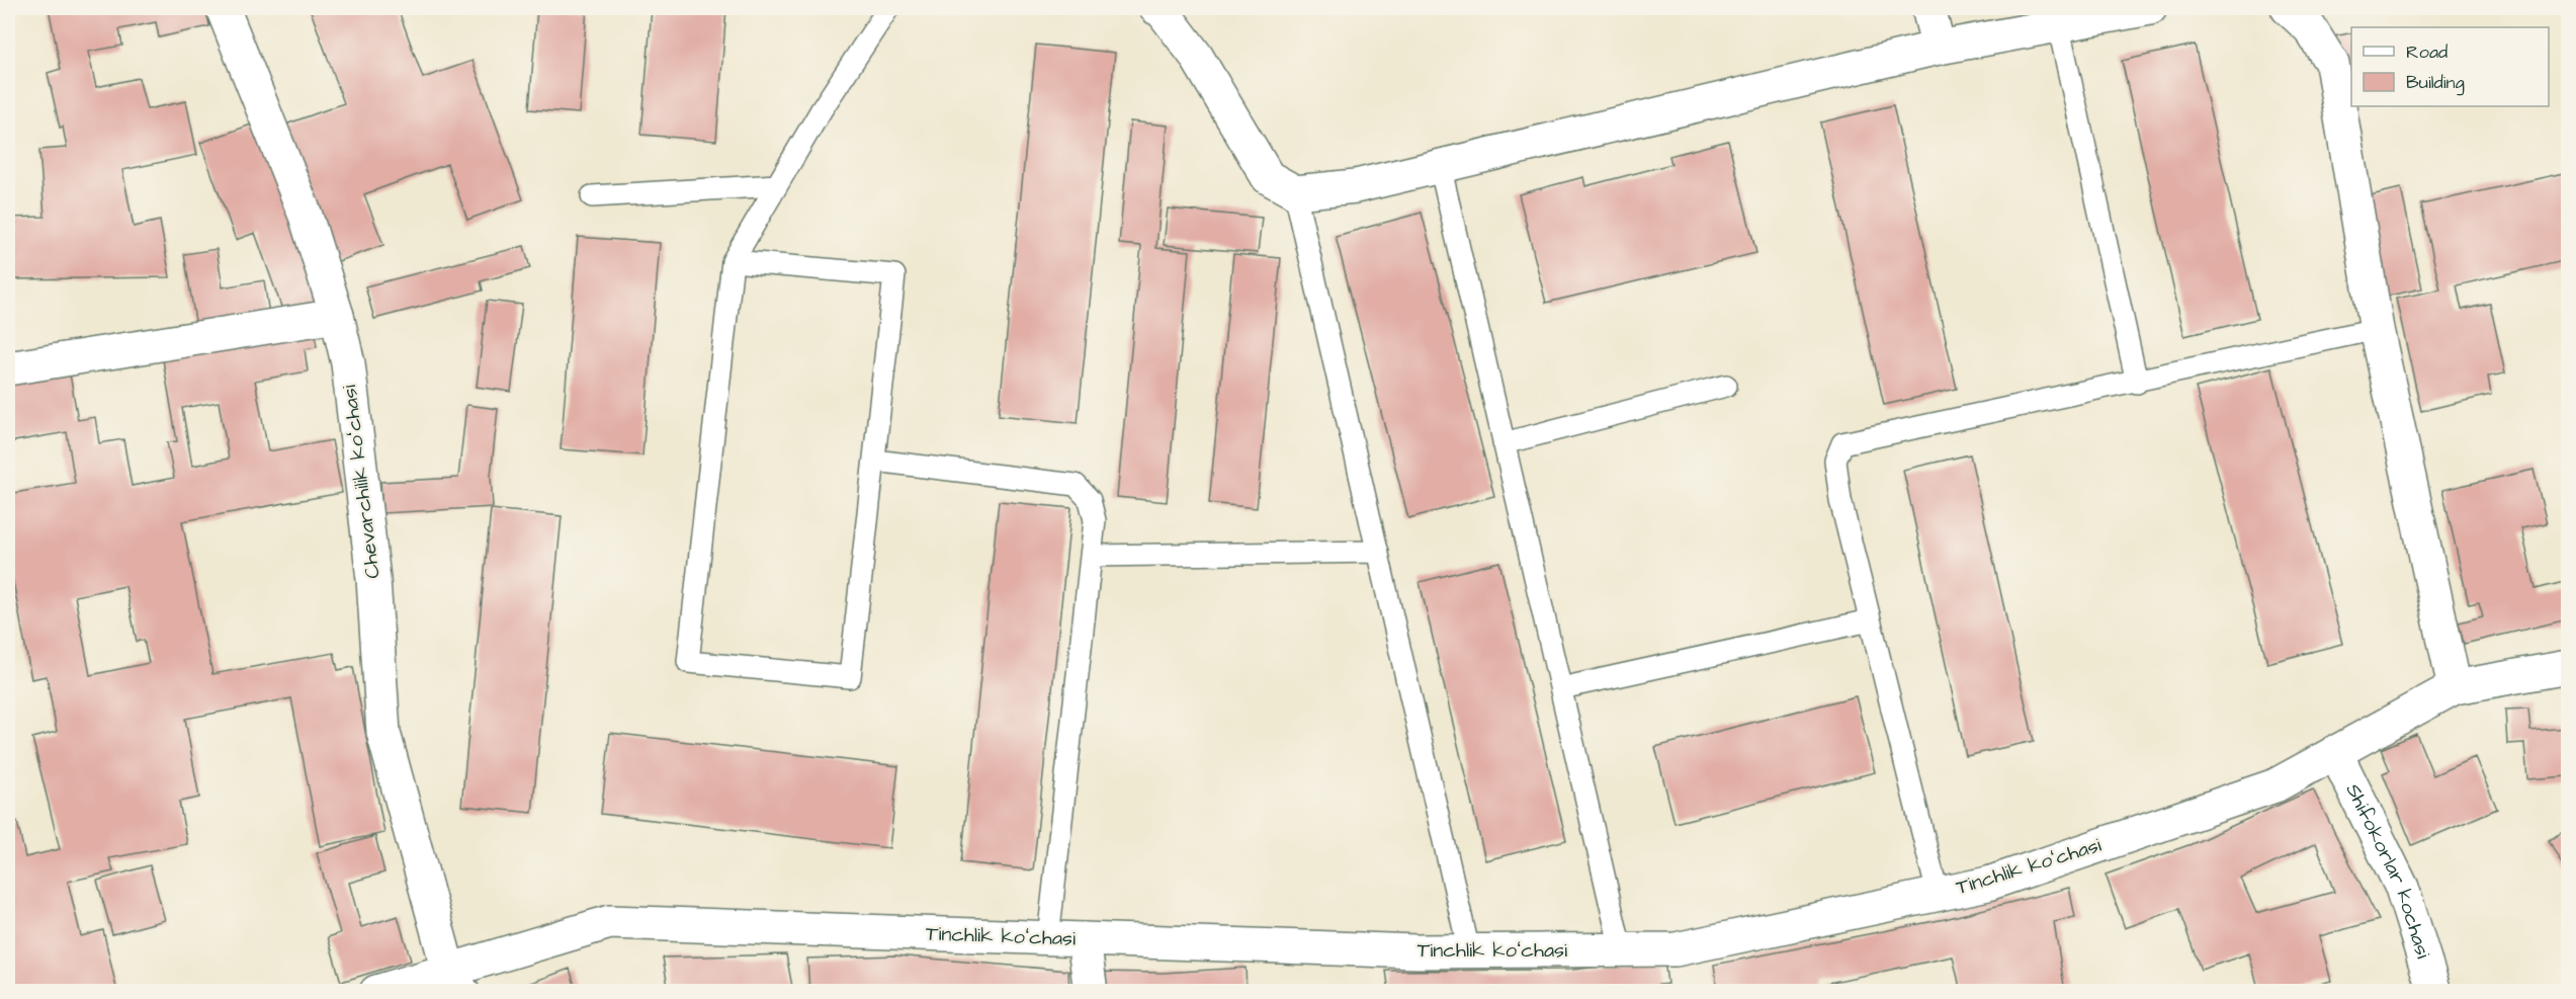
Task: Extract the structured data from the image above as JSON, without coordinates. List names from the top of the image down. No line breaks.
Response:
{"streets":{"street":["Chevarchilik koʻchasi","Tinchlik koʻchasi","Shifokorlar kochasi"]},"crossings":[["Chevarchilik koʻchasi","Tinchlik koʻchasi"],["Tinchlik koʻchasi","Shifokorlar kochasi"]],"legend":["Road","Building"]}
